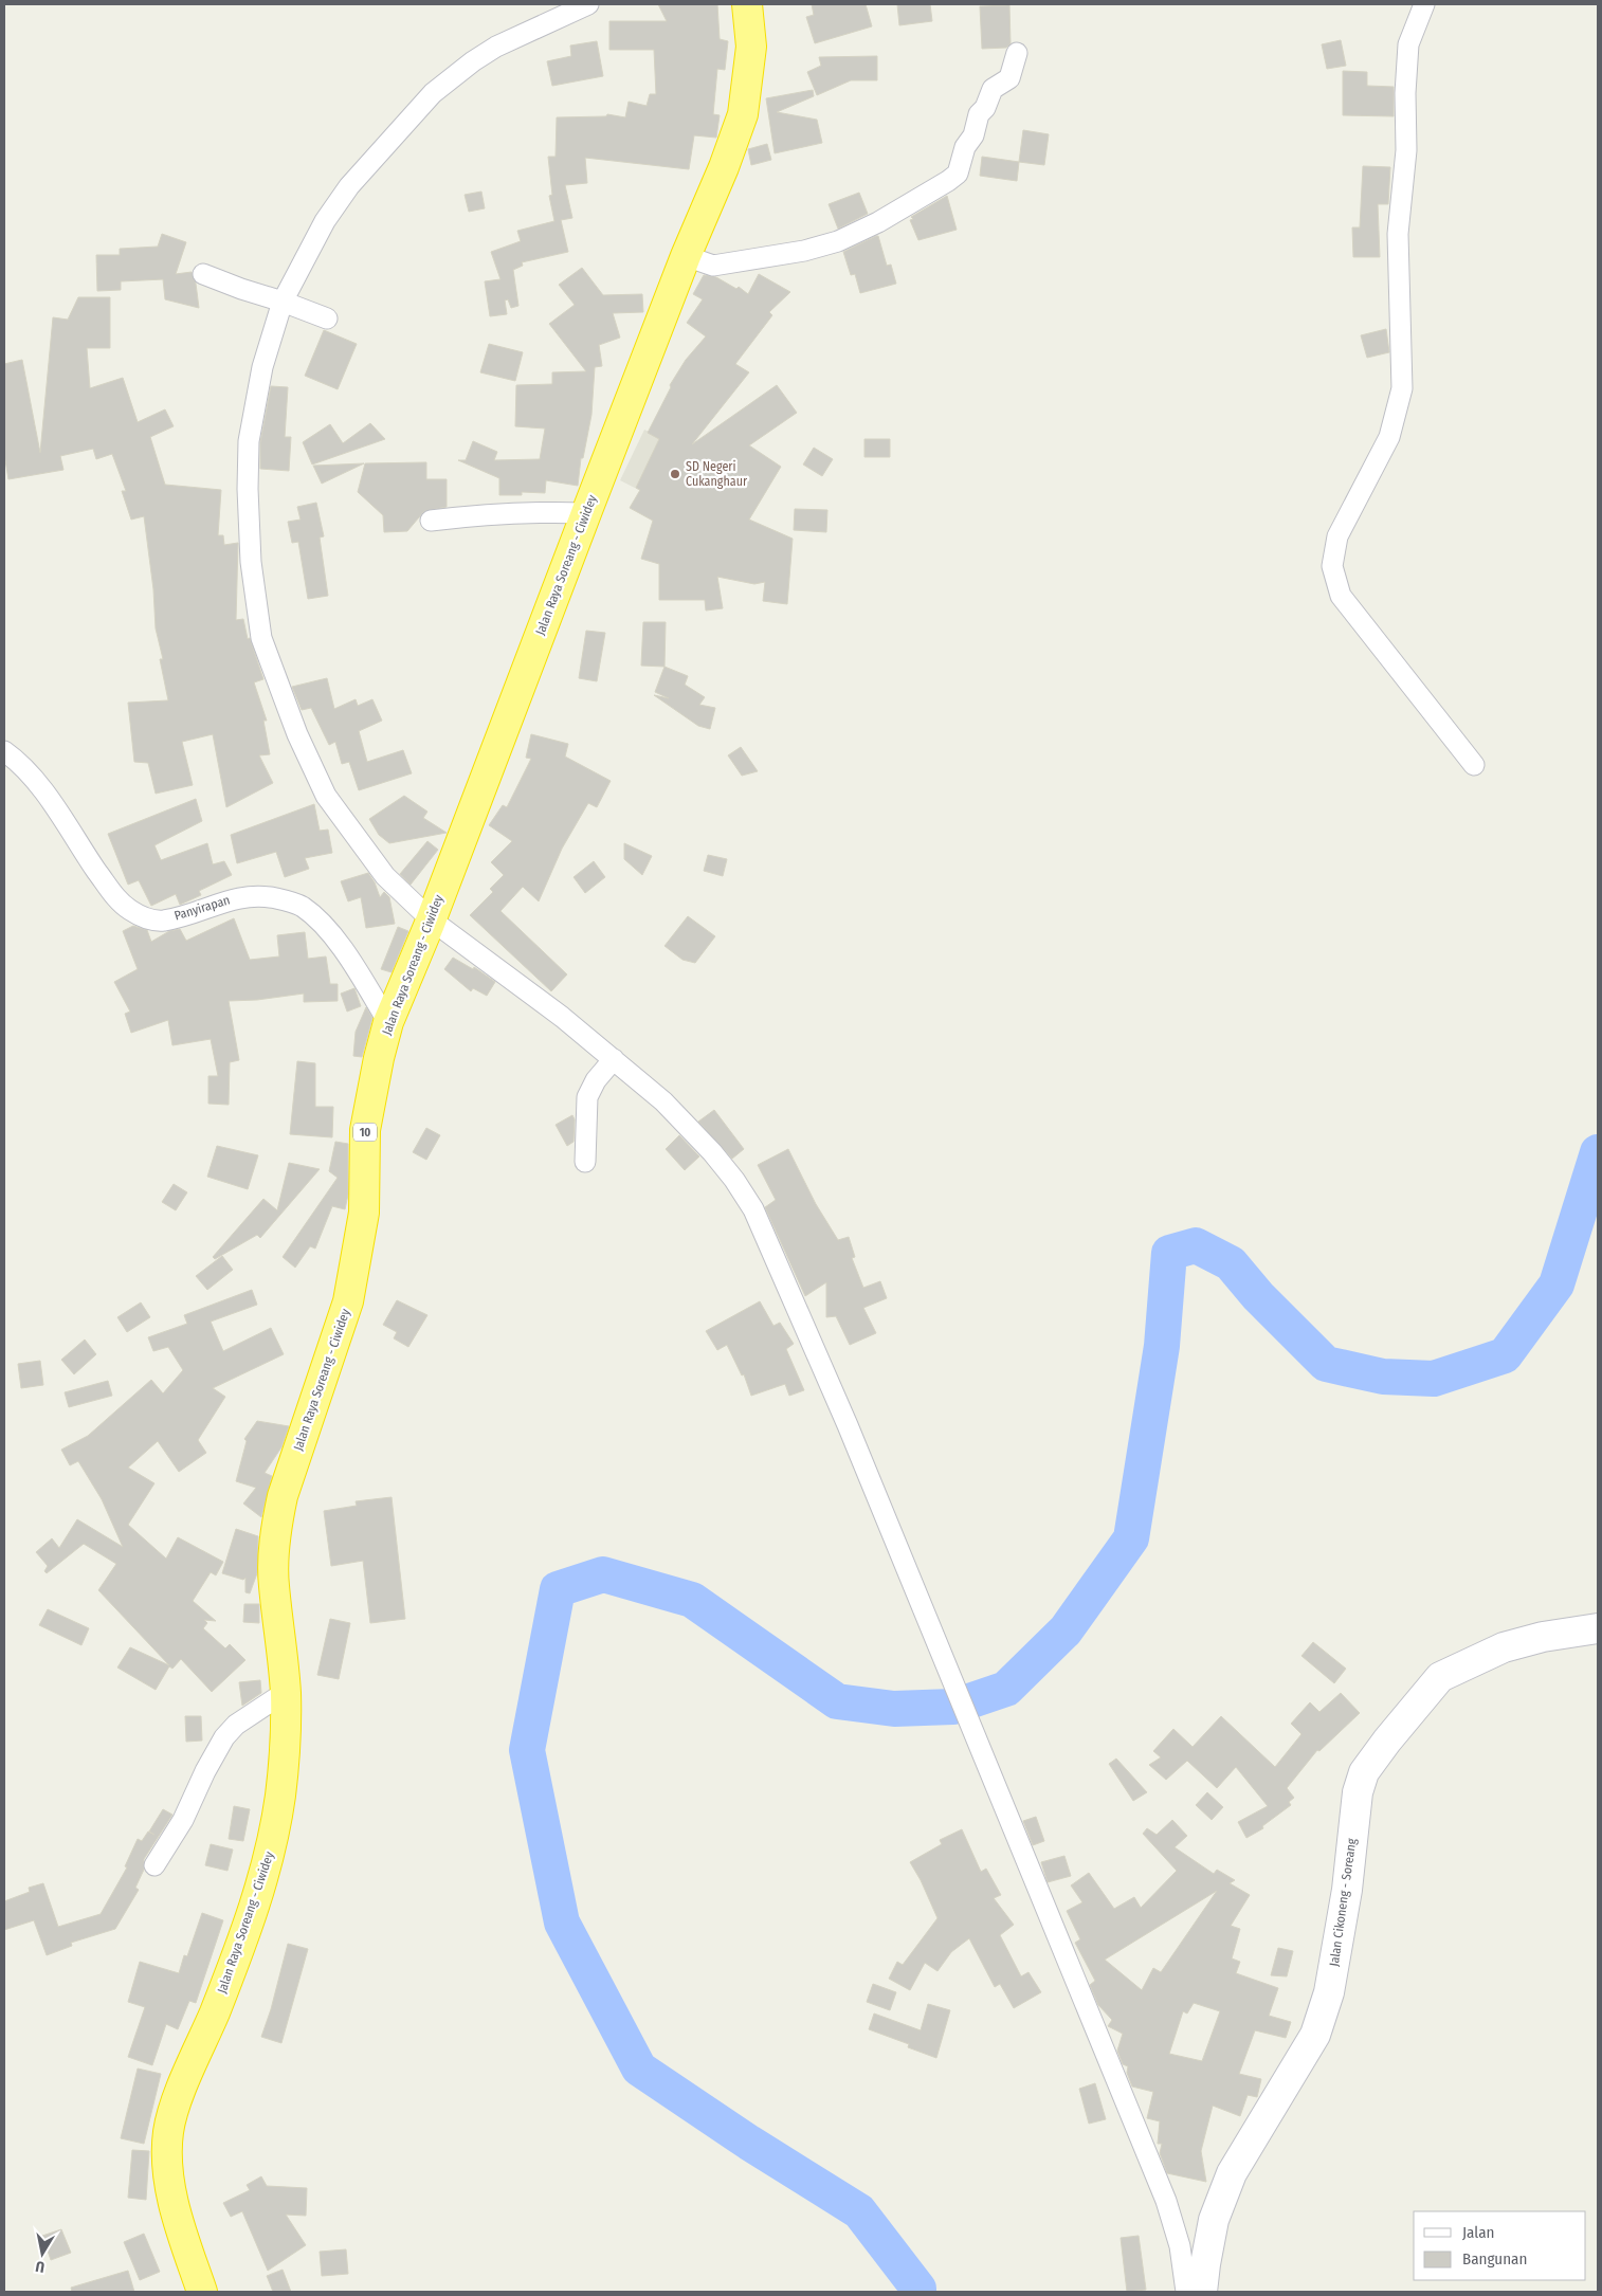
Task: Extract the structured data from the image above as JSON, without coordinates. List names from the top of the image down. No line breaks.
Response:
{"streets":{"highway":["Jalan Raya Soreang - Ciwidey","10"],"street":["Panyirapan","Jalan Cikoneng - Soreang"]},"crossings":[["Jalan Raya Soreang - Ciwidey","Panyirapan"]],"places":["SD Negeri Cukanghaur"],"legend":["Jalan","Bangunan"],"north":"bottom"}
